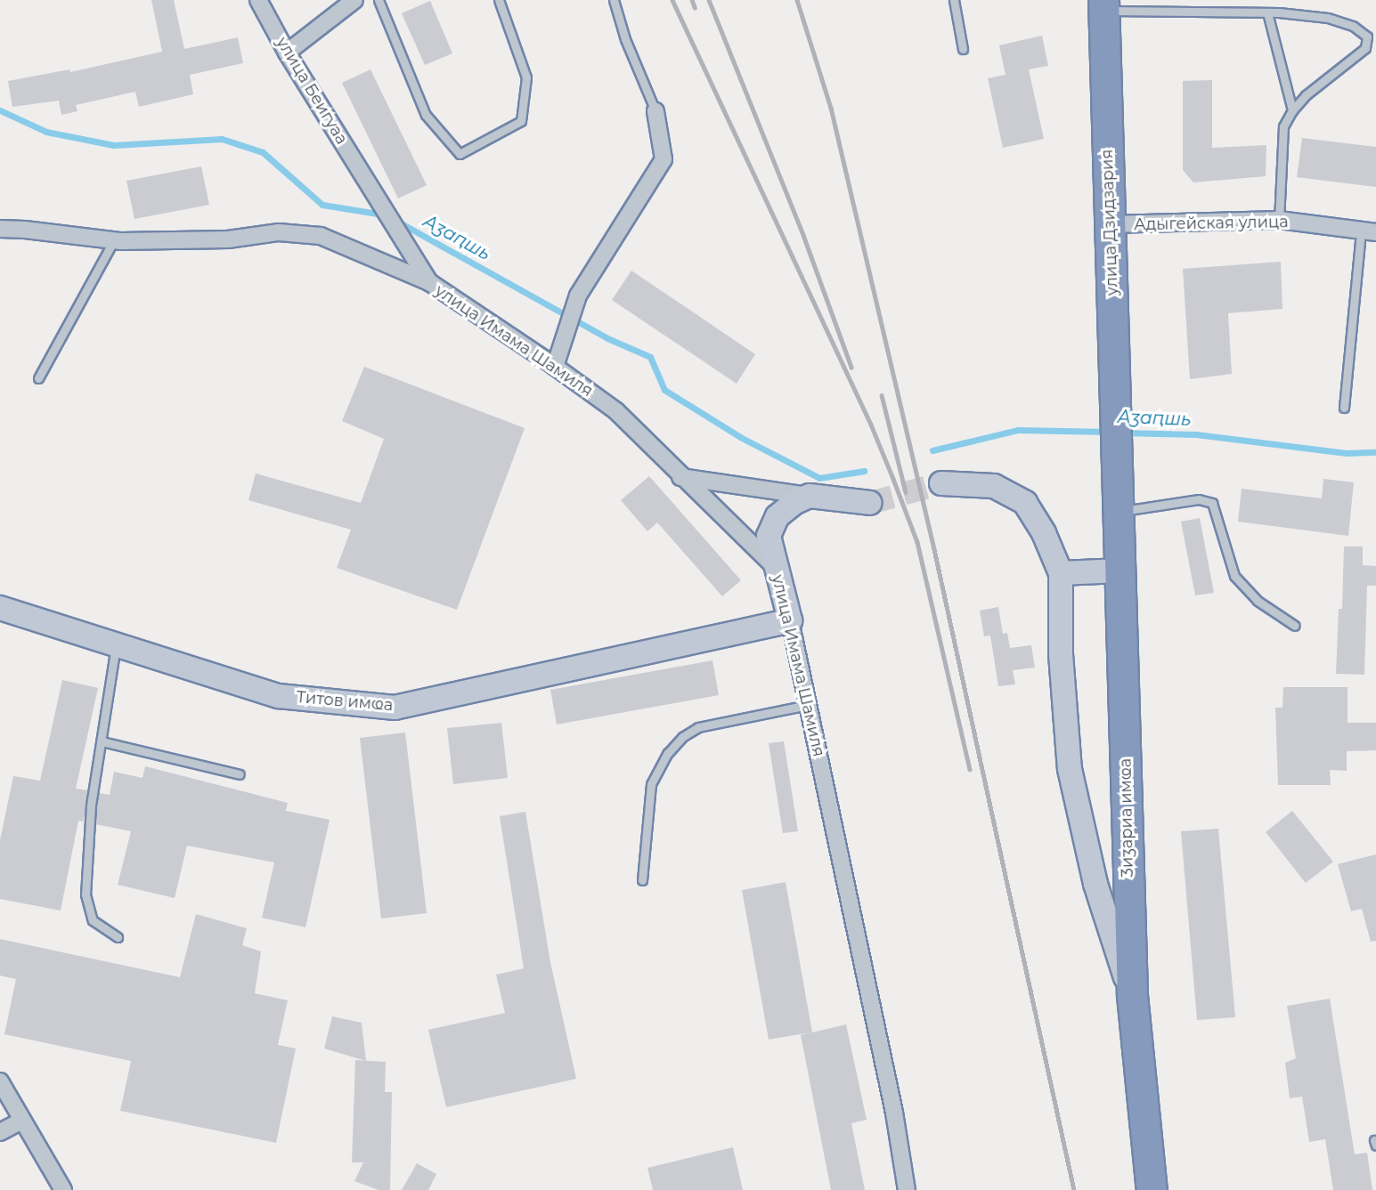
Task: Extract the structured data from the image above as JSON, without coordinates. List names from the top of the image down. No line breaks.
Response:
{"streets":{"highway":["улица Дзидзария","Ӡиӡариа имҩа"],"street":["улица Беигуаа","Адыгейская улица","улица Имама Шамиля","Титов имҩа"]},"crossings":[["улица Беигуаа","улица Имама Шамиля"],["улица Дзидзария","Адыгейская улица"],["улица Дзидзария","Ӡиӡариа имҩа"],["улица Имама Шамиля","Титов имҩа"]],"water":["Аӡаԥшь"]}
